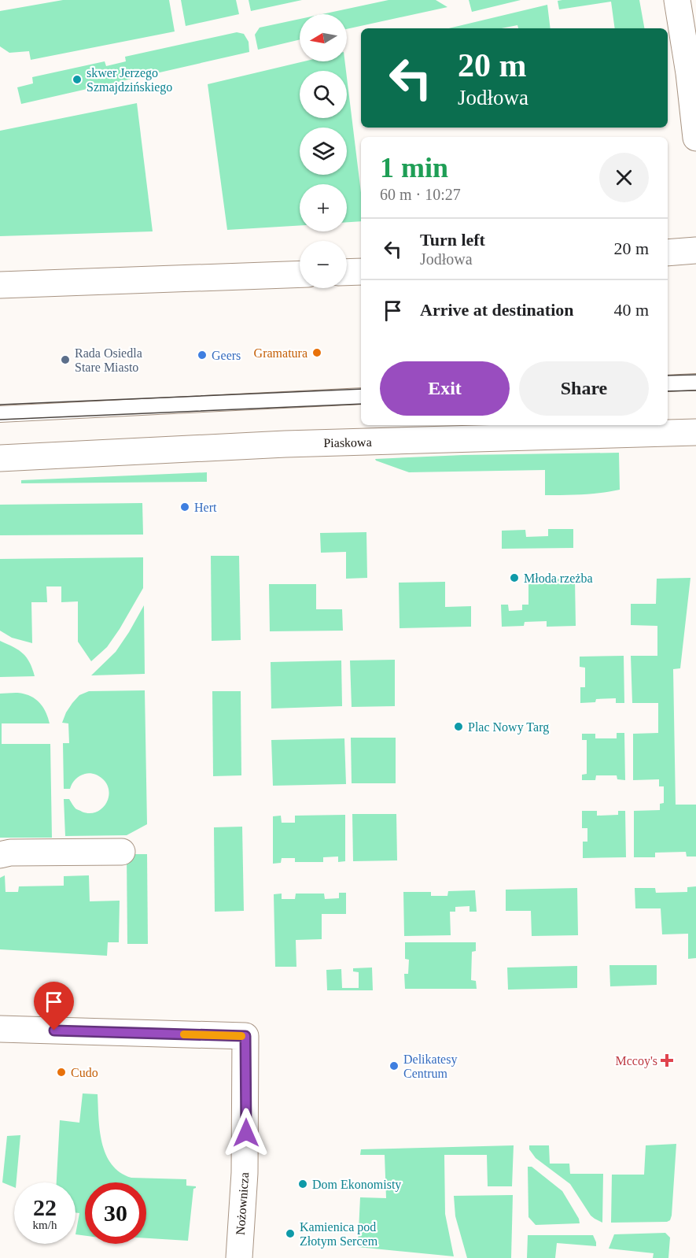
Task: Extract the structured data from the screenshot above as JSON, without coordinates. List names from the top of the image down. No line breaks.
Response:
{"streets":{"street":["Piaskowa","Nożownicza"]},"places":{"other":["skwer Jerzego Szmajdzińskiego","Gramatura","Geers","Rada Osiedla Stare Miasto","Hert","Młoda rzeżba","Plac Nowy Targ","Delikatesy Centrum","Cudo","Dom Ekonomisty","Kamienica pod Złotym Sercem"],"health":["Mccoy's"]},"north":"left","page":{"map_buttons":["+","−"],"turn":["20 m","Jodłowa"],"heading":["1 min","60 m · 10:27"],"list":[{"name":"Turn left","note":"Jodłowa","value":"20 m"},{"name":"Arrive at destination","value":"40 m"}],"buttons":["Exit","Share"],"speed":"22 km/h","limit":"30"}}
